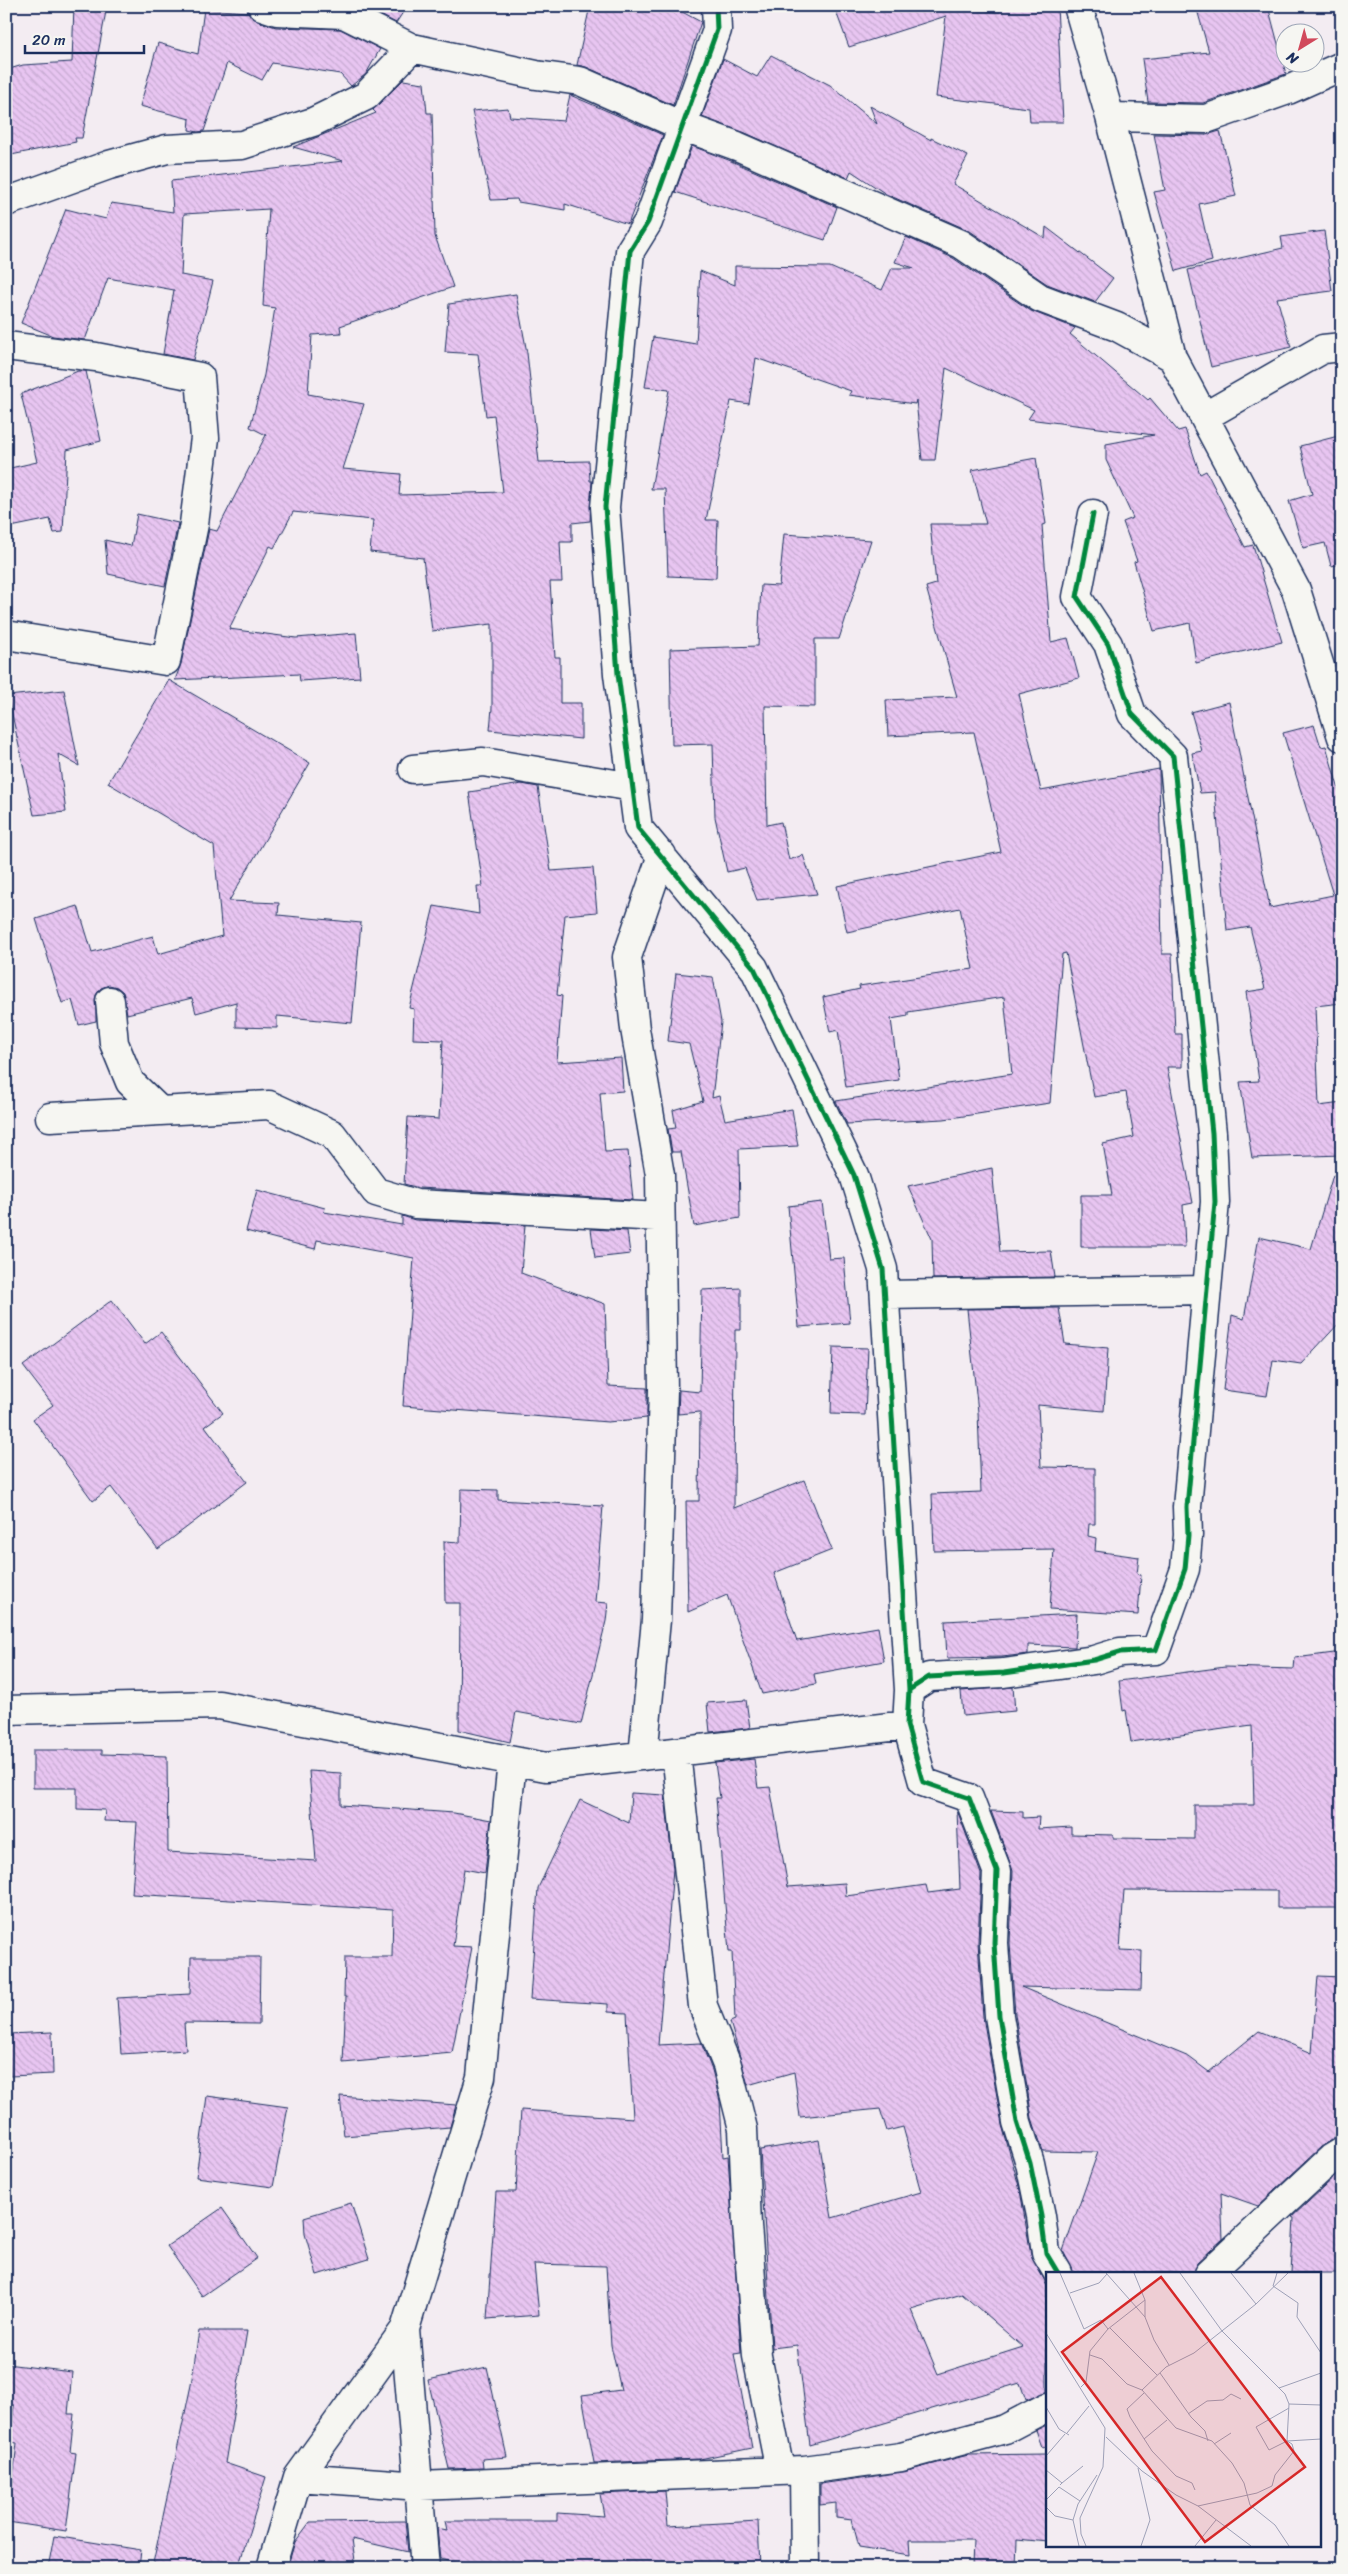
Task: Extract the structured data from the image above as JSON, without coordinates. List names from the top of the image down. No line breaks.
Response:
{"scale_bar":"20 m","north":"bottom left"}
